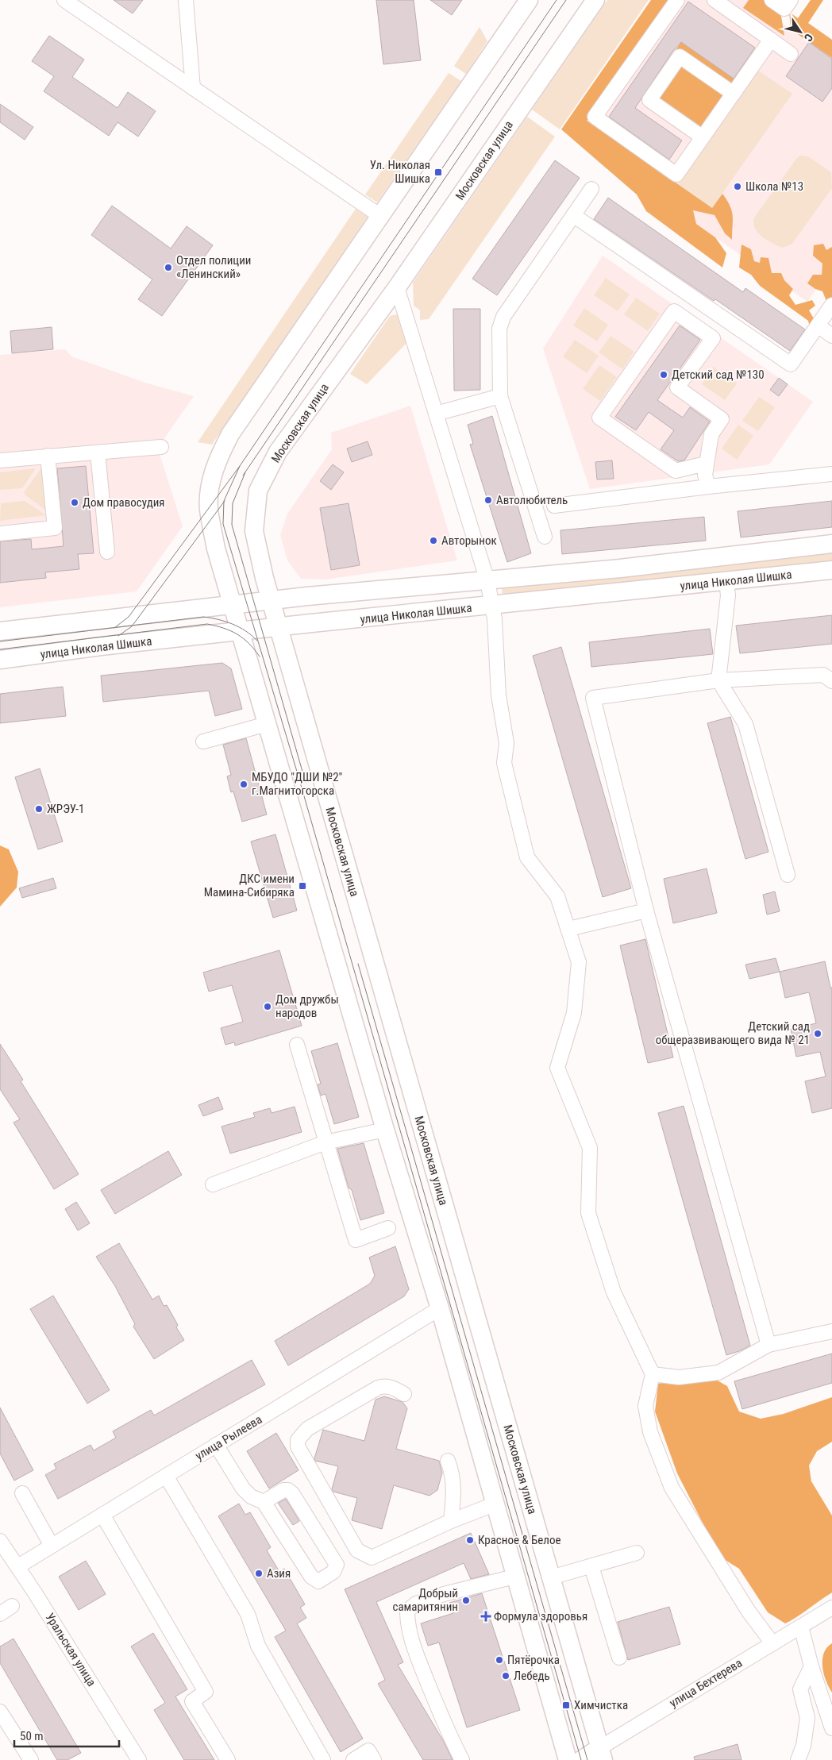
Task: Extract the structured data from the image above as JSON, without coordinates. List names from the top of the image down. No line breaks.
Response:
{"streets":{"main road":["Московская улица","улица Николая Шишка","улица Бехтерева"],"street":["улица Рылеева","Уральская улица"]},"crossings":[["Московская улица","улица Николая Шишка"],["Московская улица","улица Бехтерева"],["улица Рылеева","Уральская улица"]],"places":{"transit":["Ул. Николая Шишка","ДКС имени Мамина-Сибиряка","Химчистка"],"other":["Школа №13","Отдел полиции «Ленинский»","Детский сад №130","Автолюбитель","Дом правосудия","Авторынок","МБУДО \"ДШИ №2\" г.Магнитогорска","ЖРЭУ-1","Дом дружбы народов","Детский сад общеразвивающего вида № 21","Красное & Белое","Азия","Добрый самаритянин","Пятёрочка","Лебедь"],"health":["Формула здоровья"]},"scale_bar":"50 m","north":"bottom right"}
